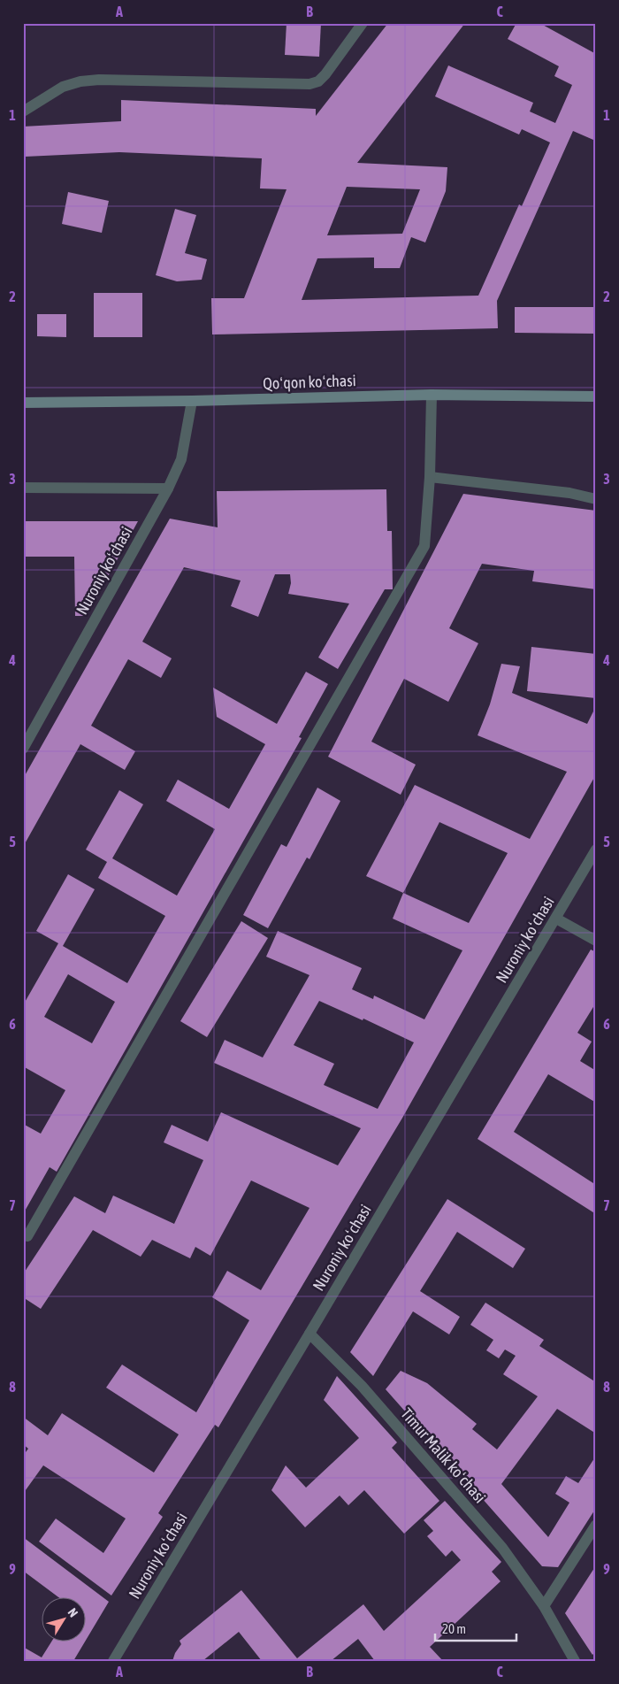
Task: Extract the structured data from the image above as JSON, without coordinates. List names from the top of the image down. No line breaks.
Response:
{"streets":{"main road":["Qoʻqon koʻchasi"],"street":["Nuroniy koʻchasi","Timur Malik koʻchasi"]},"crossings":[["Qoʻqon koʻchasi","Nuroniy koʻchasi"],["Nuroniy koʻchasi","Timur Malik koʻchasi"]],"scale_bar":"20 m","north":"top right","grid":{"columns":["A","B","C"],"rows":["1","2","3","4","5","6","7","8","9"]}}
